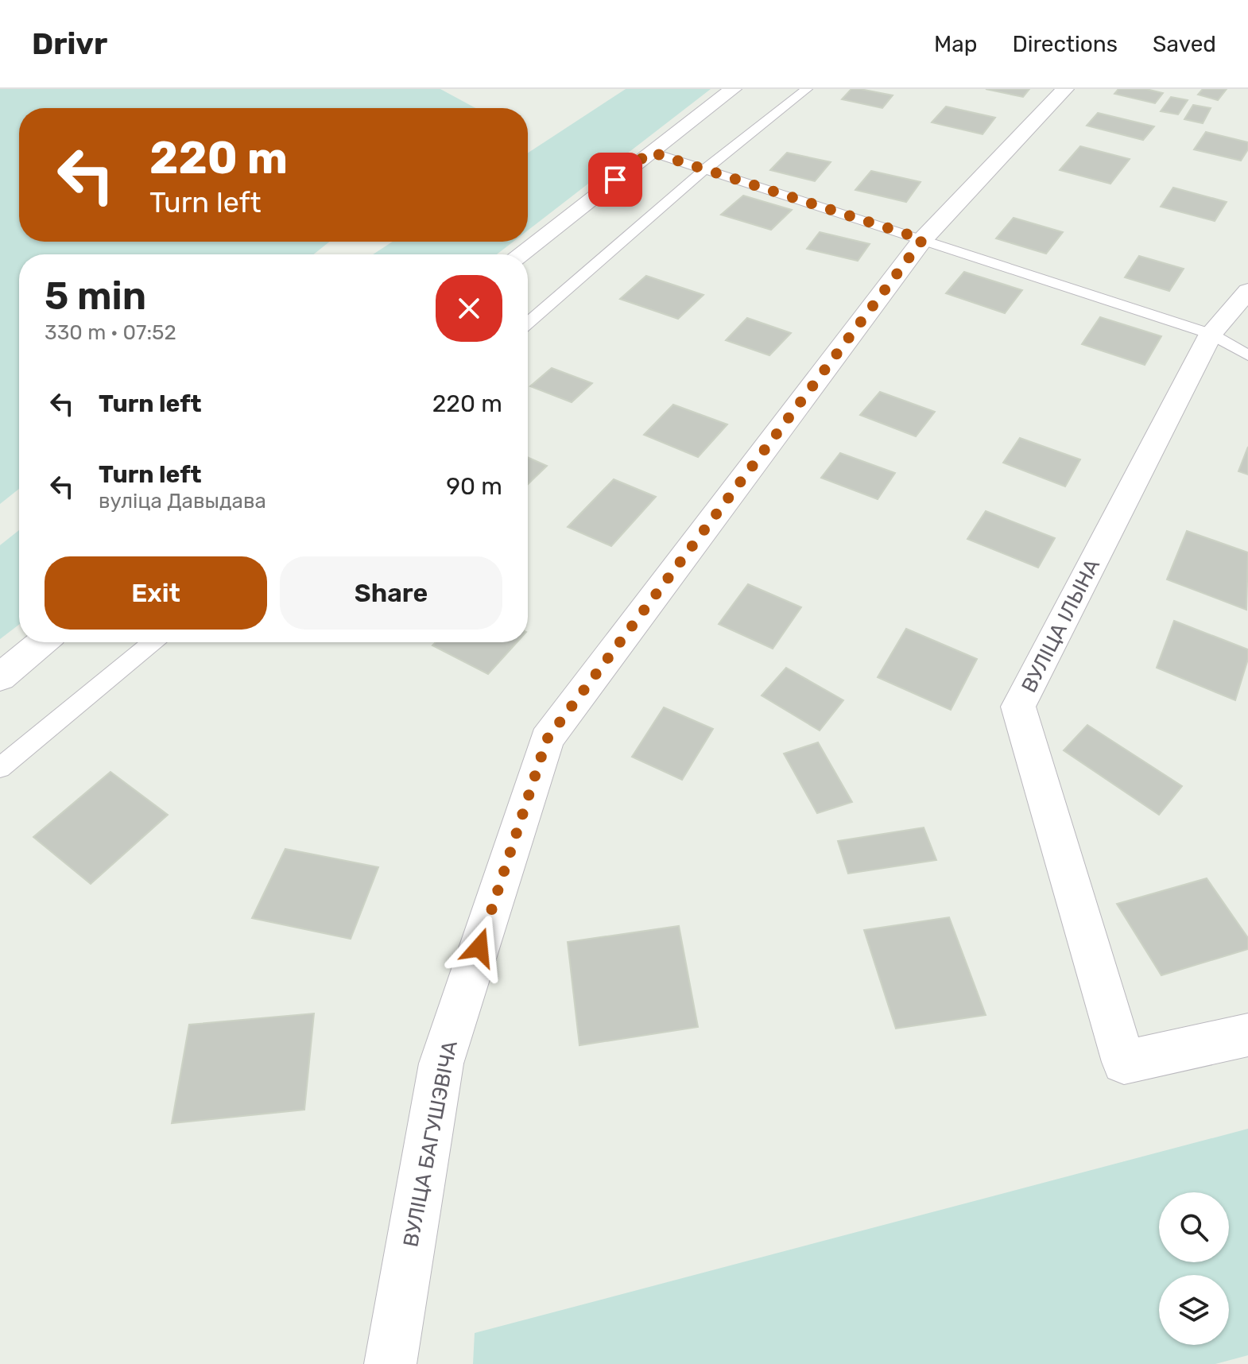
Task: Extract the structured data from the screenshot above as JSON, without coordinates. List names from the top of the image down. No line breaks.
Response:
{"streets":{"street":["ВУЛІЦА ІЛЬІНА","ВУЛІЦА БАГУШЭВІЧА"]},"page":{"header":"Drivr","nav":["Map","Directions","Saved"],"turn":["220 m","Turn left"],"heading":["5 min","330 m · 07:52"],"list":[{"name":"Turn left","value":"220 m"},{"name":"Turn left","note":"вуліца Давыдава","value":"90 m"}],"buttons":["Exit","Share"]}}
